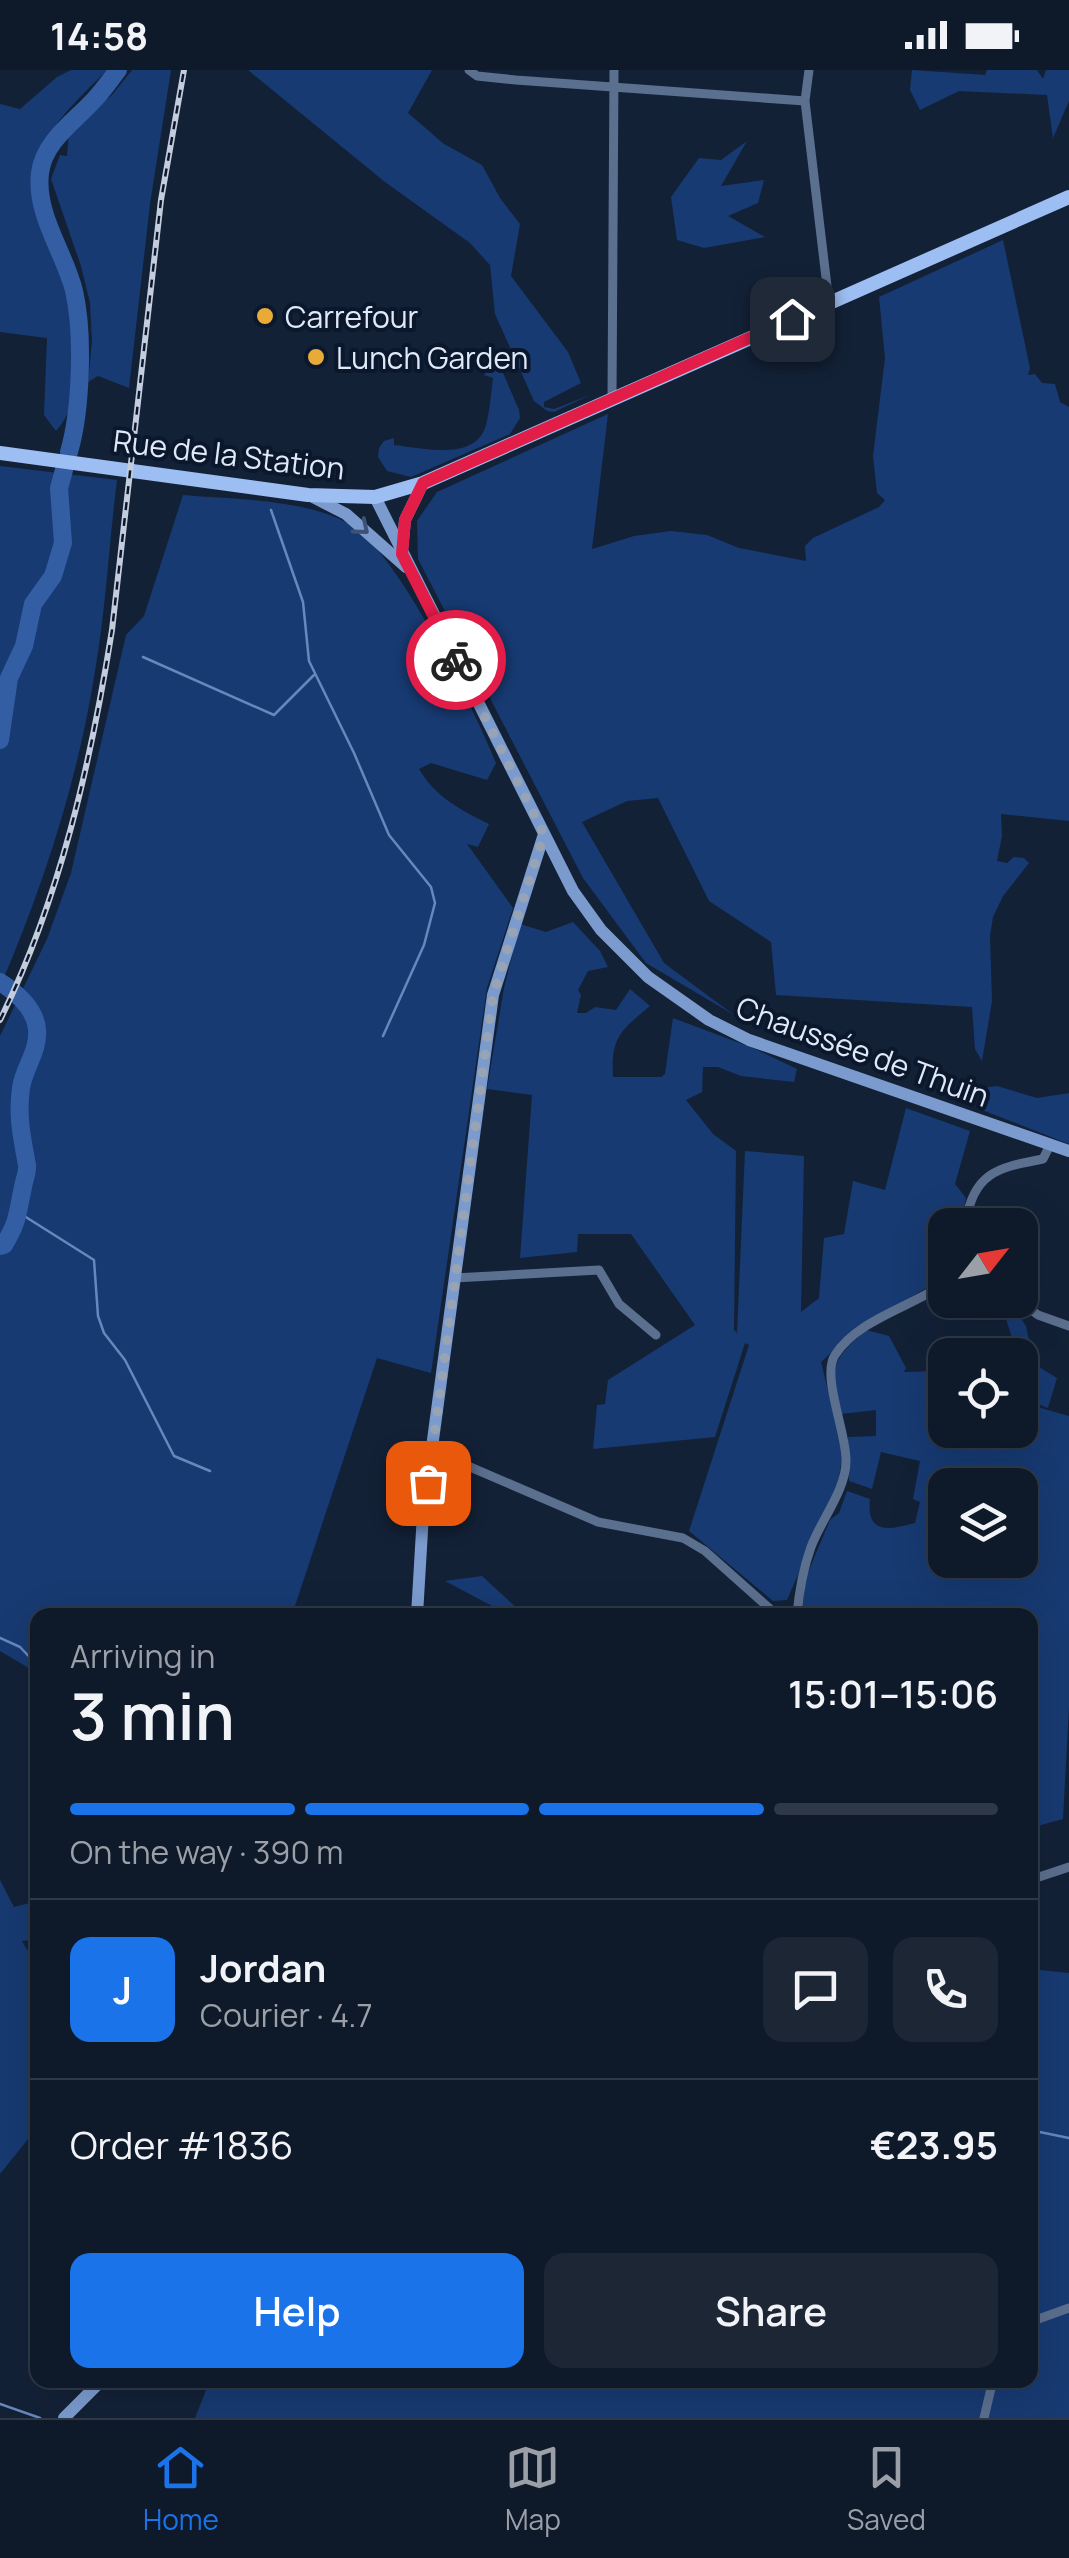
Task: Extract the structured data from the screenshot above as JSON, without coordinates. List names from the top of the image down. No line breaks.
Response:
{"streets":{"main road":["Rue de la Station","Chaussée de Thuin"]},"crossings":[["Rue de la Station","Chaussée de Thuin"]],"places":["Carrefour","Lunch Garden"],"north":"top right","page":{"status":"14:58","heading":["3 min","Arriving in","15:01–15:06"],"panel":["Jordan","Courier · 4.7","Order #1836","€23.95"],"bar":"On the way · 390 m","round":"J","buttons":["Help","Share"],"tabs":["Home","Map","Saved"]}}
